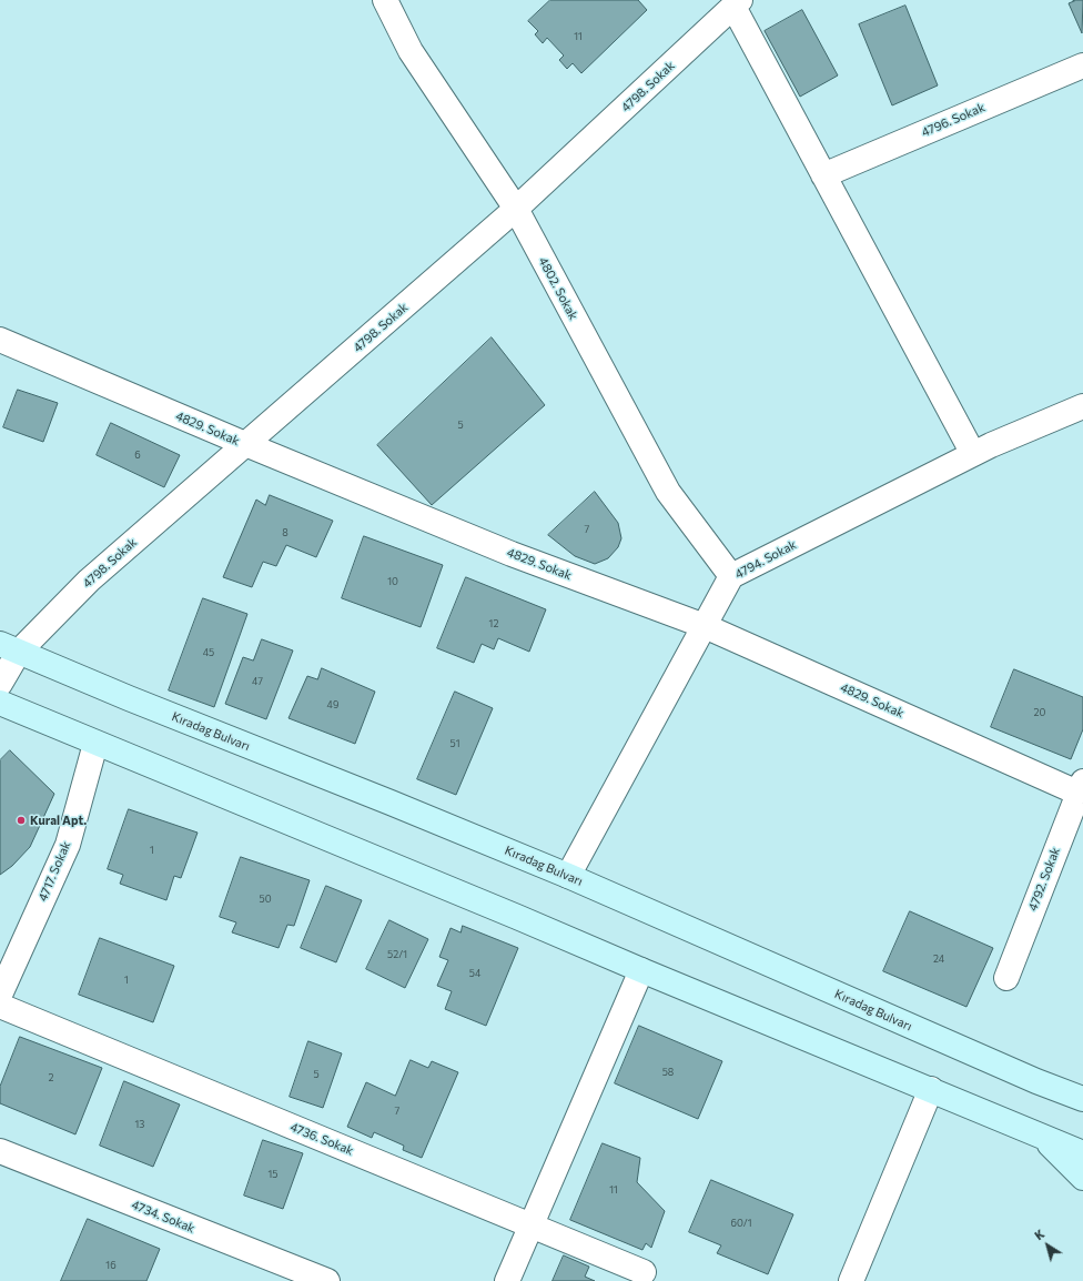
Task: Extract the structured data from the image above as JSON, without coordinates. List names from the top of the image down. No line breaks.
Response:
{"streets":{"main road":["Kıradag Bulvarı"],"street":["4798. Sokak","4796. Sokak","4802. Sokak","4829. Sokak","4794. Sokak","4717. Sokak","4792. Sokak","4736. Sokak","4734. Sokak"]},"crossings":[["4798. Sokak","4802. Sokak"],["4798. Sokak","4829. Sokak"],["4798. Sokak","Kıradag Bulvarı"],["4802. Sokak","4794. Sokak"],["4829. Sokak","4794. Sokak"],["4829. Sokak","4792. Sokak"],["4794. Sokak","Kıradag Bulvarı"]],"places":["Kural Apt."],"house_numbers":["11","5","6","7","8","10","12","45","47","49","20","51","1","50","52/1","24","54","1","58","5","2","7","13","15","11","60/1","16"],"north":"top left"}
